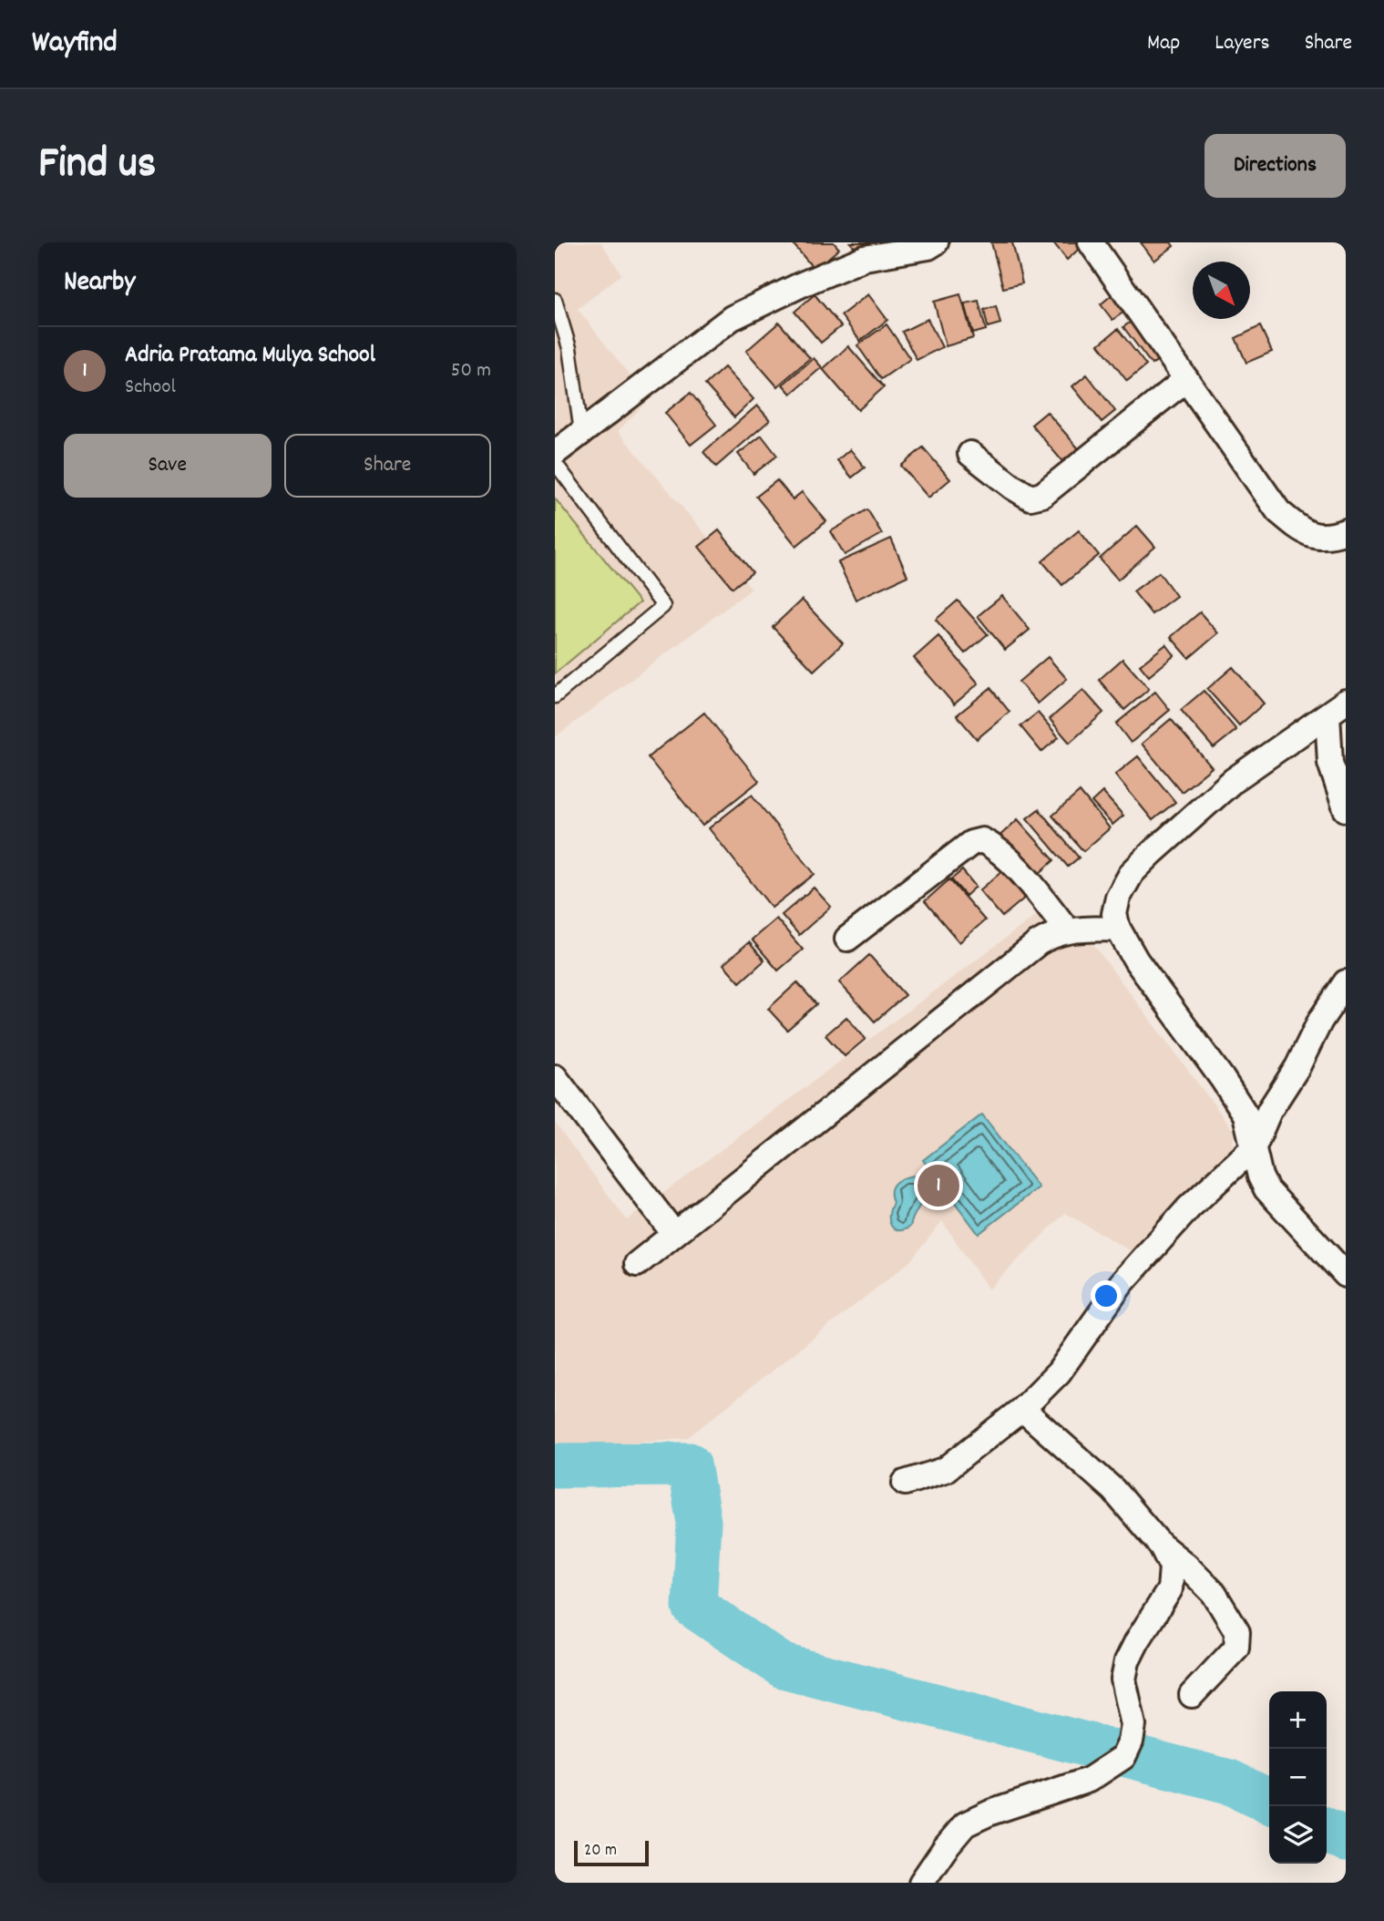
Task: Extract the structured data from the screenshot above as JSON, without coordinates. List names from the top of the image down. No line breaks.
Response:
{"scale_bar":"20 m","north":"bottom right","page":{"header":"Wayfind","nav":["Map","Layers","Share"],"title":"Find us","buttons":["Directions",["Save","Share"]],"heading":"Nearby","list":[{"mark":"1","name":"Adria Pratama Mulya School","note":"School","value":"50 m"}],"pins":"1","map_buttons":["+","−"],"scale":"20 m"}}
